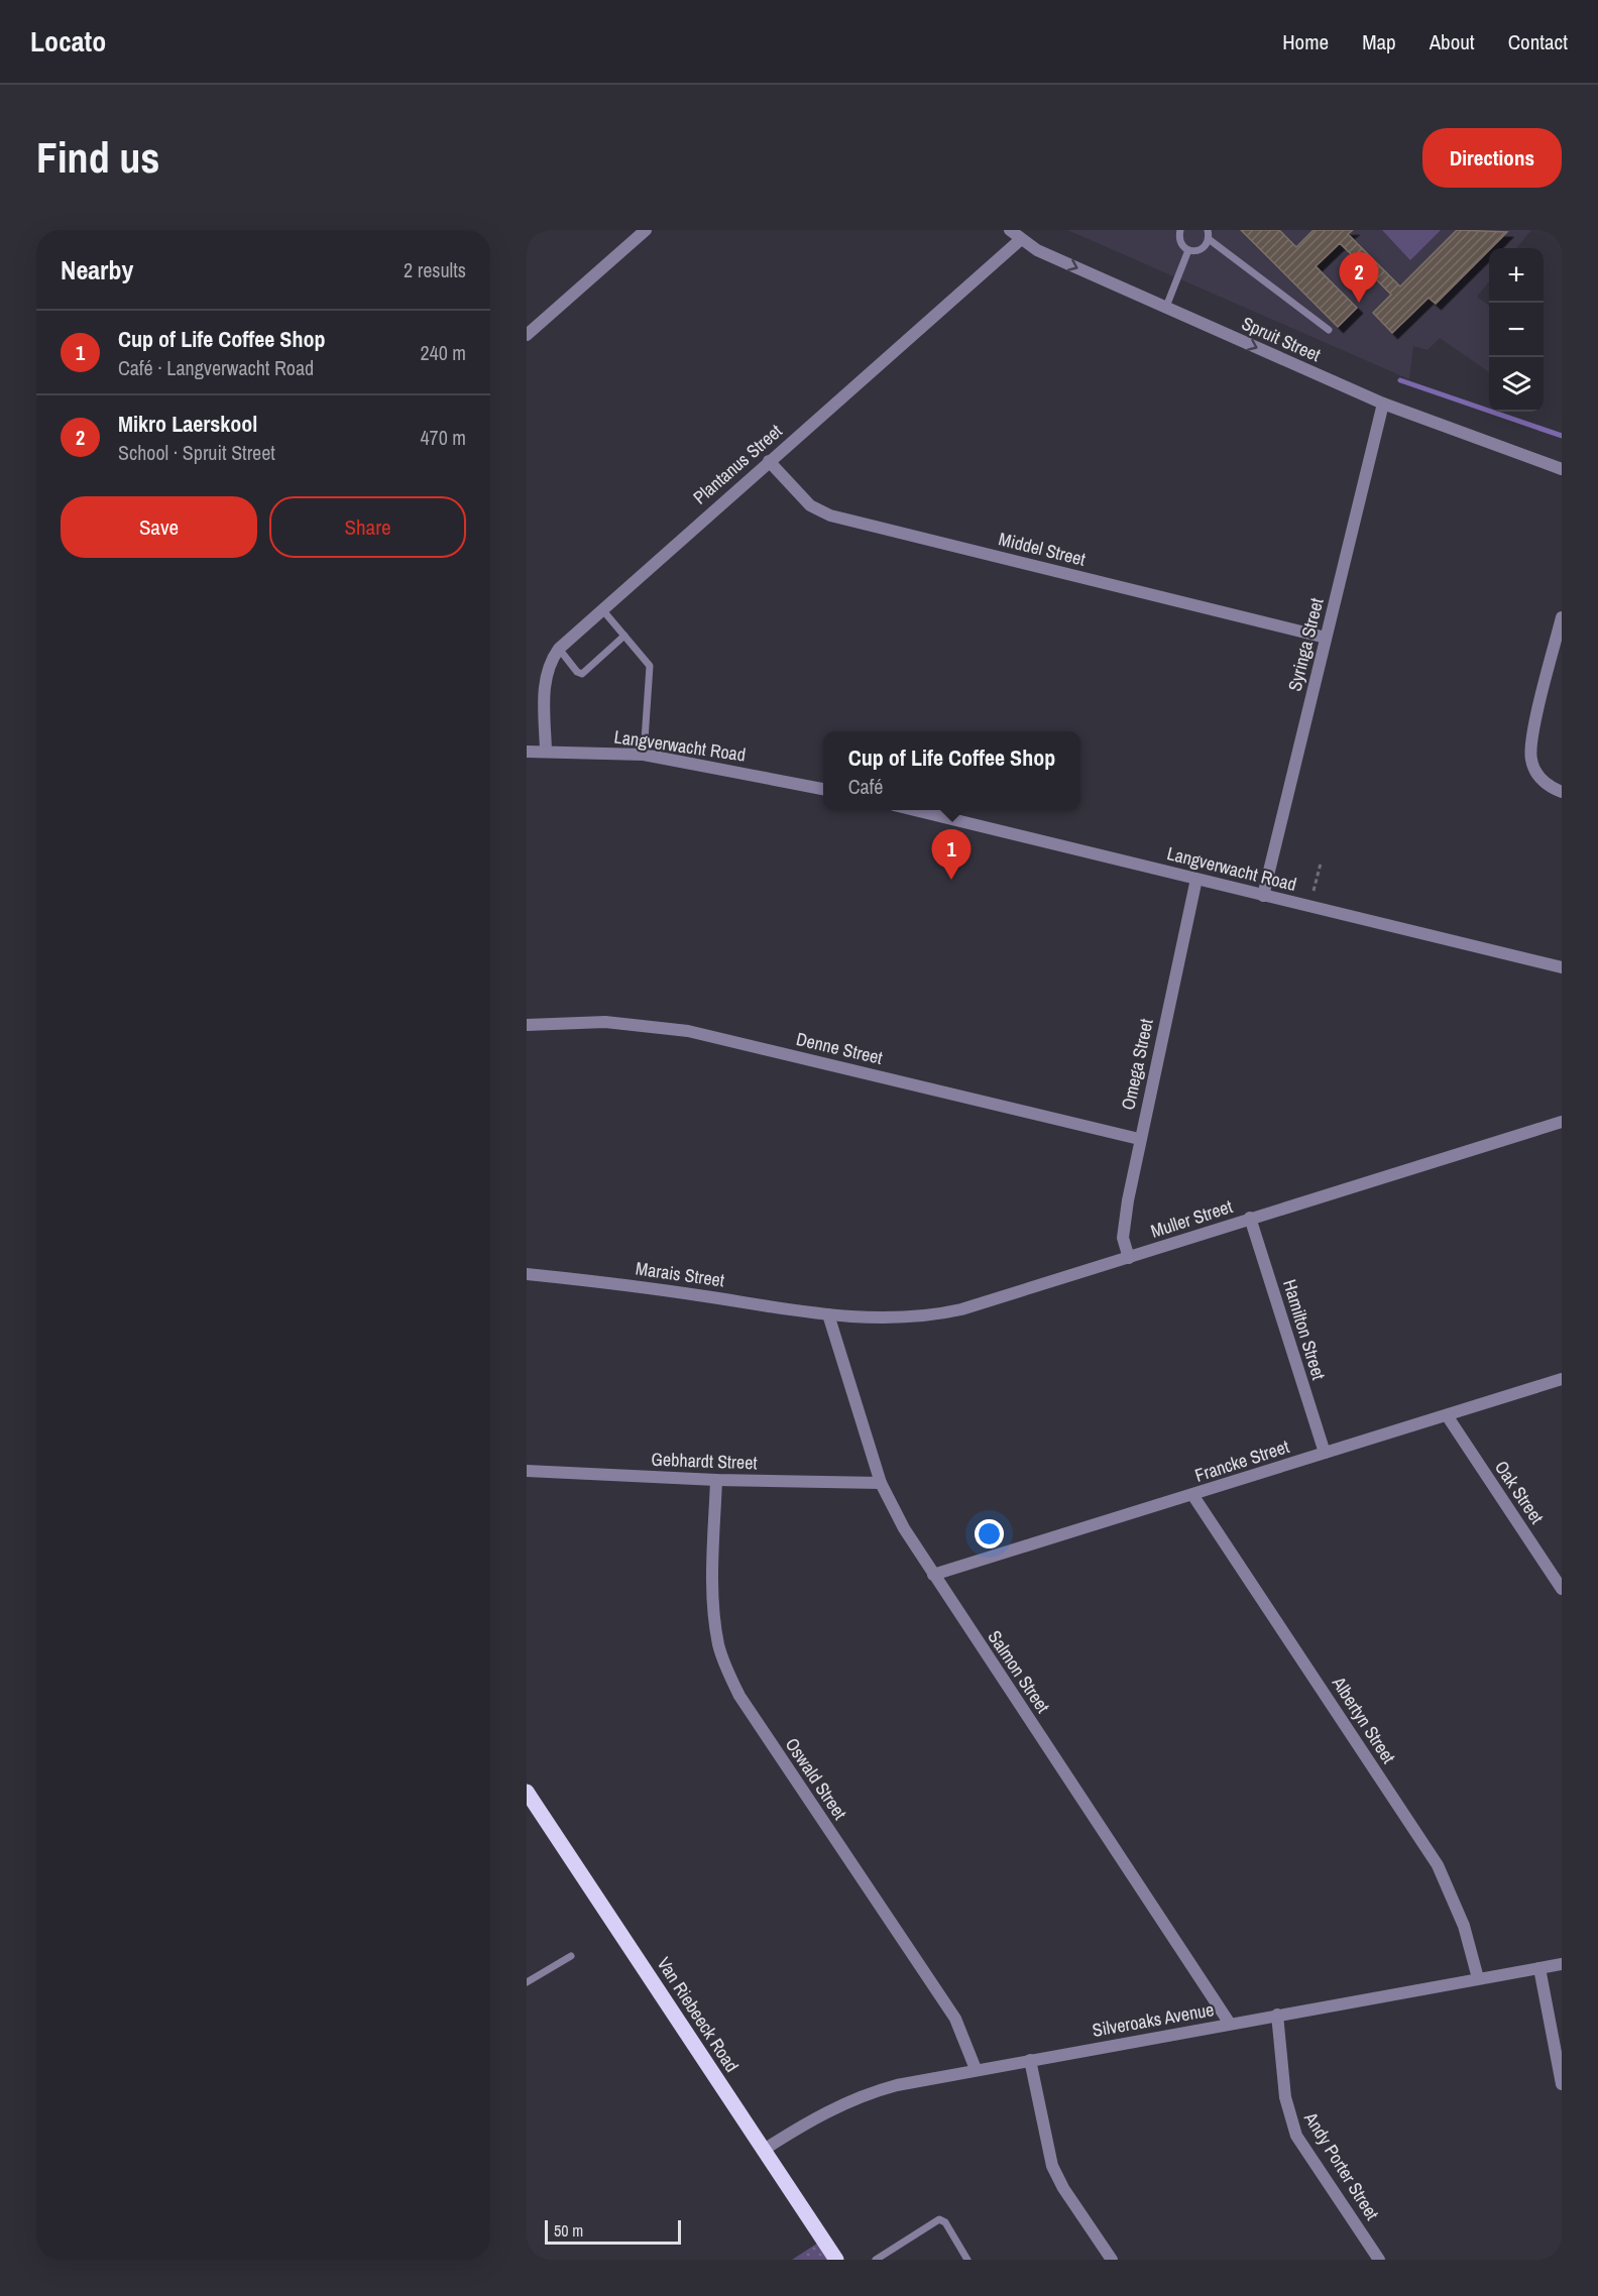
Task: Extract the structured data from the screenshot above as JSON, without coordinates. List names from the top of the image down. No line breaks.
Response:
{"streets":{"main road":["Van Riebeeck Road"],"street":["Spruit Street","Plantanus Street","Middel Street","Syringa Street","Langverwacht Road","Denne Street","Omega Street","Muller Street","Marais Street","Hamilton Street","Gebhardt Street","Francke Street","Oak Street","Salmon Street","Albertyn Street","Oswald Street","Silveroaks Avenue","Andy Porter Street"]},"crossings":[["Spruit Street","Plantanus Street"],["Spruit Street","Syringa Street"],["Plantanus Street","Middel Street"],["Plantanus Street","Langverwacht Road"],["Middel Street","Syringa Street"],["Syringa Street","Langverwacht Road"],["Langverwacht Road","Omega Street"],["Denne Street","Omega Street"],["Omega Street","Muller Street"],["Muller Street","Marais Street"],["Muller Street","Hamilton Street"],["Muller Street","Salmon Street"],["Marais Street","Salmon Street"],["Hamilton Street","Francke Street"],["Gebhardt Street","Salmon Street"],["Gebhardt Street","Oswald Street"],["Francke Street","Oak Street"],["Francke Street","Salmon Street"],["Francke Street","Albertyn Street"],["Salmon Street","Silveroaks Avenue"],["Albertyn Street","Silveroaks Avenue"],["Oswald Street","Silveroaks Avenue"],["Van Riebeeck Road","Silveroaks Avenue"],["Silveroaks Avenue","Andy Porter Street"]],"one_way":["Spruit Street"],"scale_bar":"50 m","page":{"header":"Locato","nav":["Home","Map","About","Contact"],"buttons":["Directions",["Save","Share"]],"title":"Find us","heading":["Nearby","2 results"],"map_buttons":["+","−"],"pins":["2","1"],"list":[{"mark":"1","name":"Cup of Life Coffee Shop","note":"Café · Langverwacht Road","value":"240 m"},{"mark":"2","name":"Mikro Laerskool","note":"School · Spruit Street","value":"470 m"}],"popup":["Cup of Life Coffee Shop","Café"],"scale":"50 m"}}
